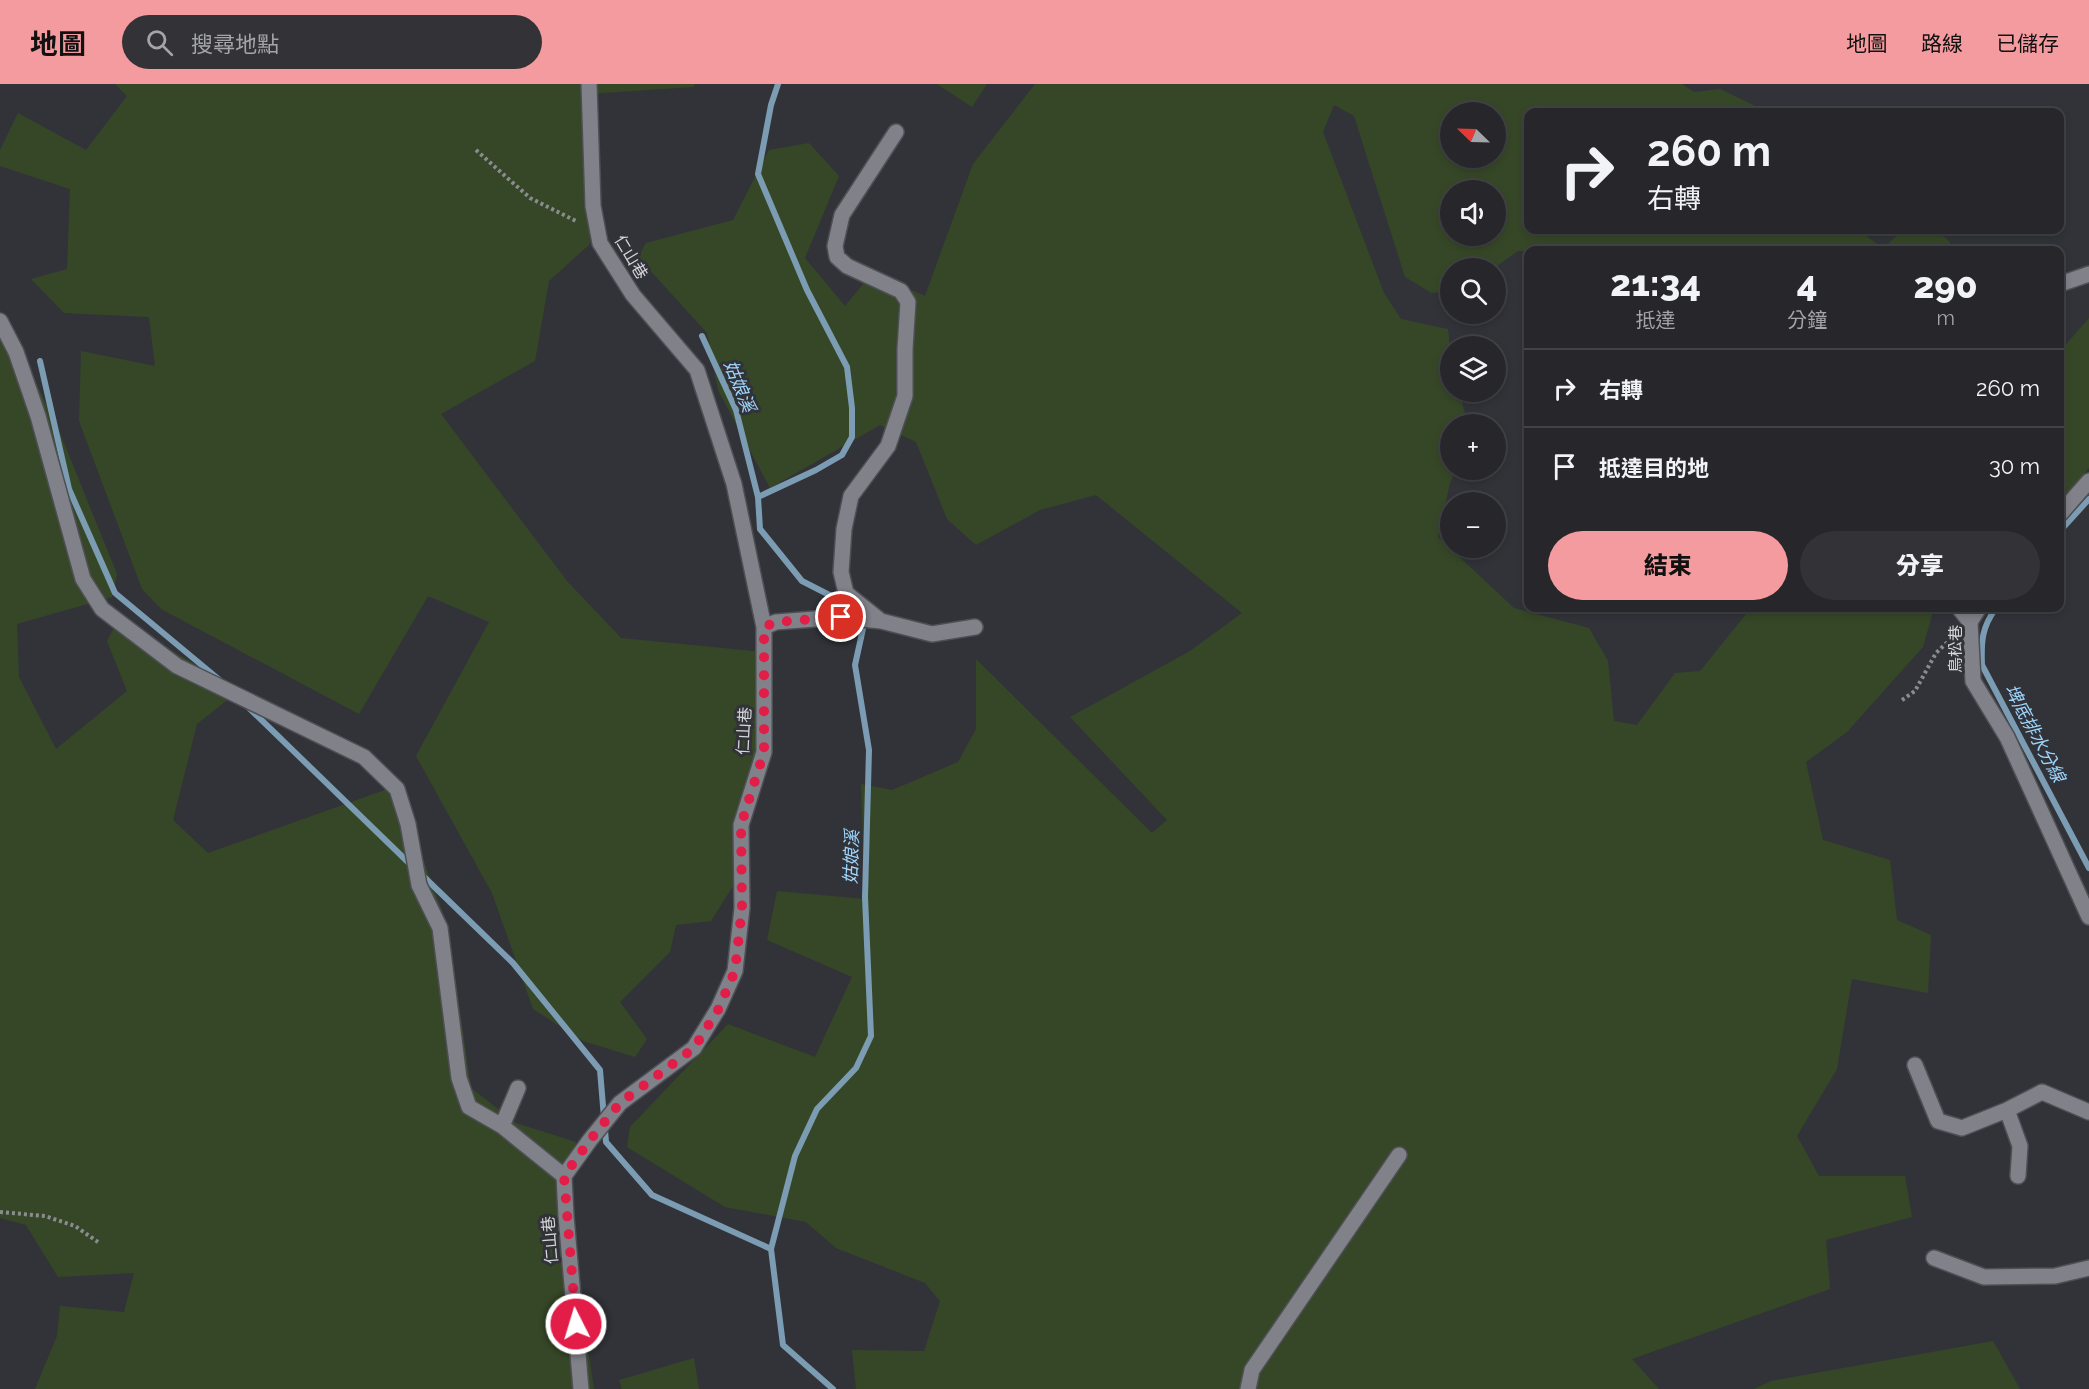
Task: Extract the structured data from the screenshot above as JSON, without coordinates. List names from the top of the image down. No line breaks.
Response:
{"streets":{"lane":["仁山巷","鳥松巷"]},"water":["姑娘溪","埤底排水分線"],"north":"top left","page":{"header":"地圖","search":"搜尋地點","nav":["地圖","路線","已儲存"],"map_buttons":["+","−"],"turn":["260 m","右轉"],"eta":["21:34","抵達","4","分鐘","290","m"],"list":[{"name":"右轉","value":"260 m"},{"name":"抵達目的地","value":"30 m"}],"buttons":["結束","分享"]}}
